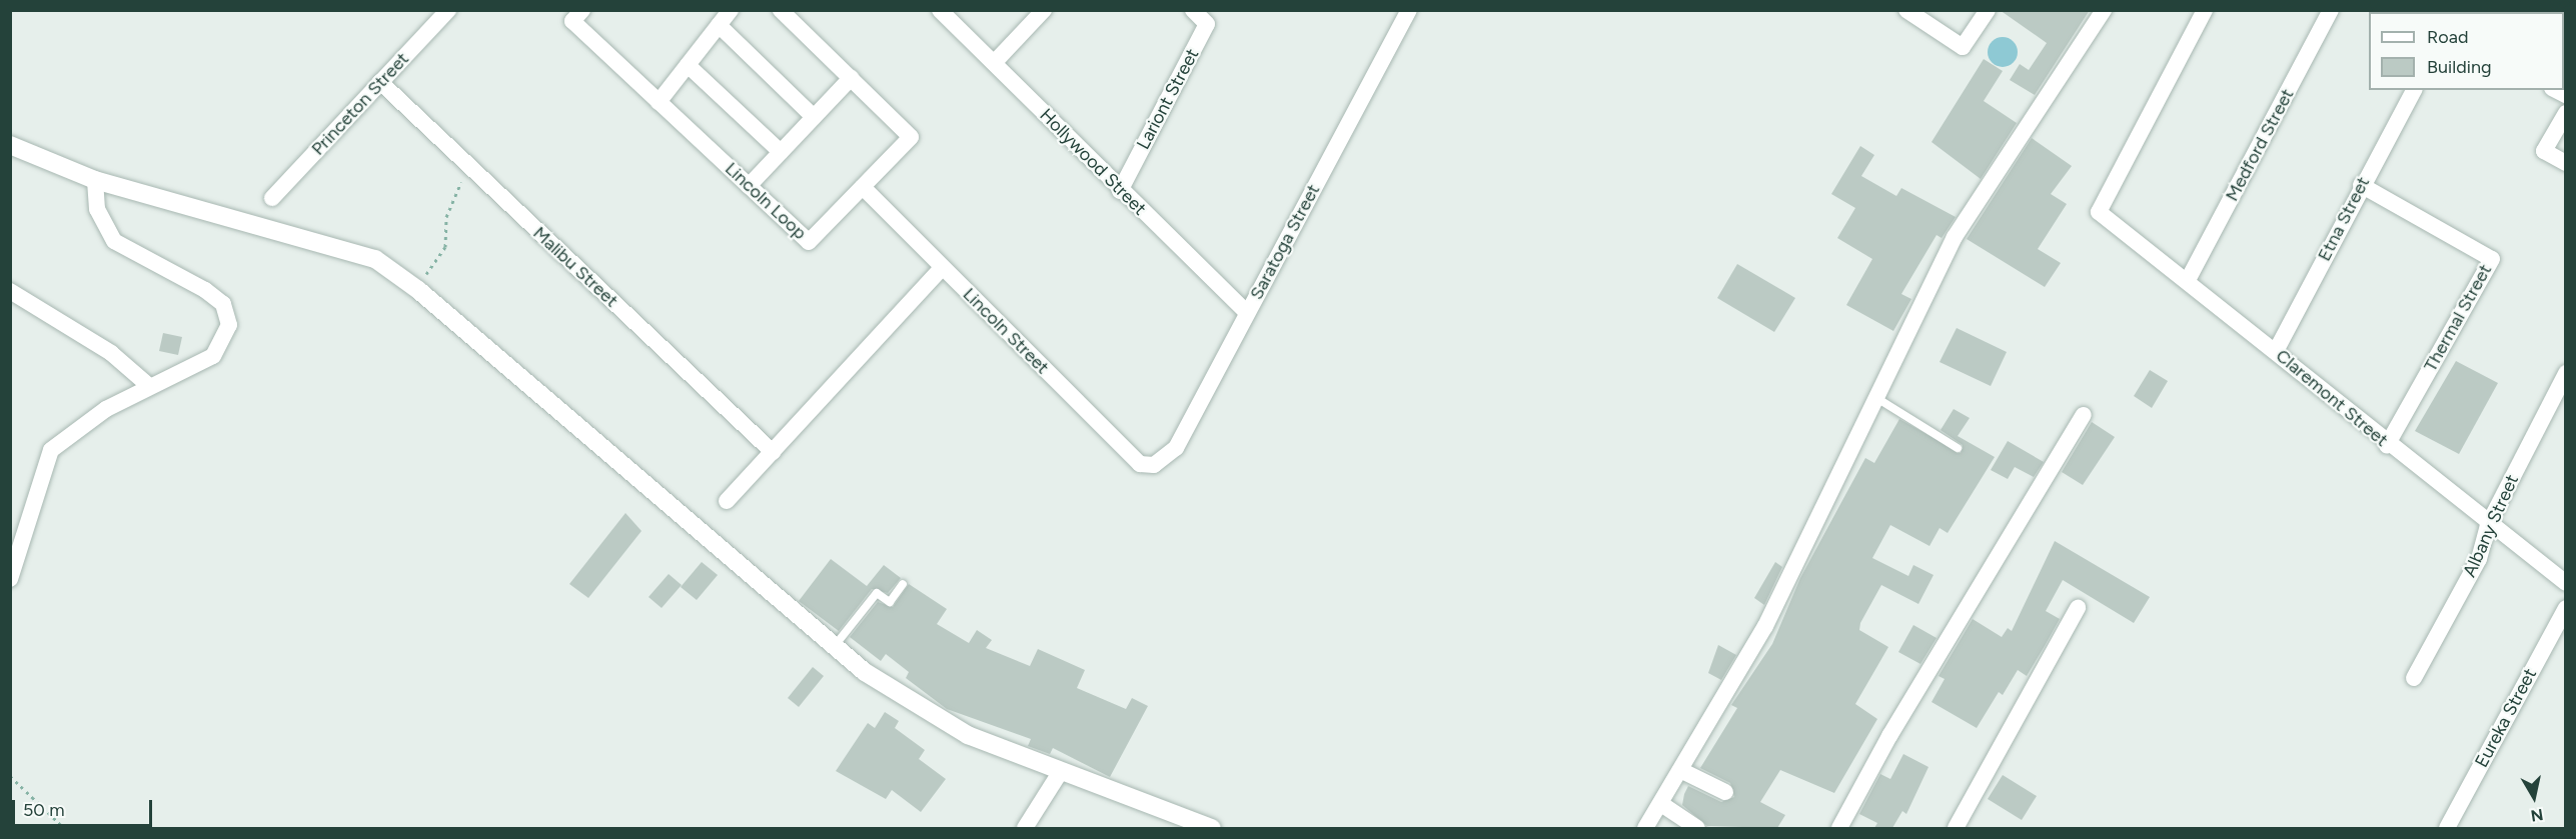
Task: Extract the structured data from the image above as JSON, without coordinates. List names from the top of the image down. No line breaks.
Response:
{"streets":{"street":["Lariont Street","Princeton Street","Medford Street","Hollywood Street","Lincoln Loop","Etna Street","Saratoga Street","Malibu Street","Thermal Street","Lincoln Street","Claremont Street","Albany Street","Eureka Street"]},"crossings":[["Lariont Street","Hollywood Street"],["Princeton Street","Malibu Street"],["Medford Street","Claremont Street"],["Hollywood Street","Saratoga Street"],["Lincoln Loop","Lincoln Street"],["Etna Street","Thermal Street"],["Etna Street","Claremont Street"],["Saratoga Street","Lincoln Street"],["Thermal Street","Claremont Street"],["Claremont Street","Albany Street"]],"legend":["Road","Building"],"scale_bar":"50 m","north":"bottom"}
